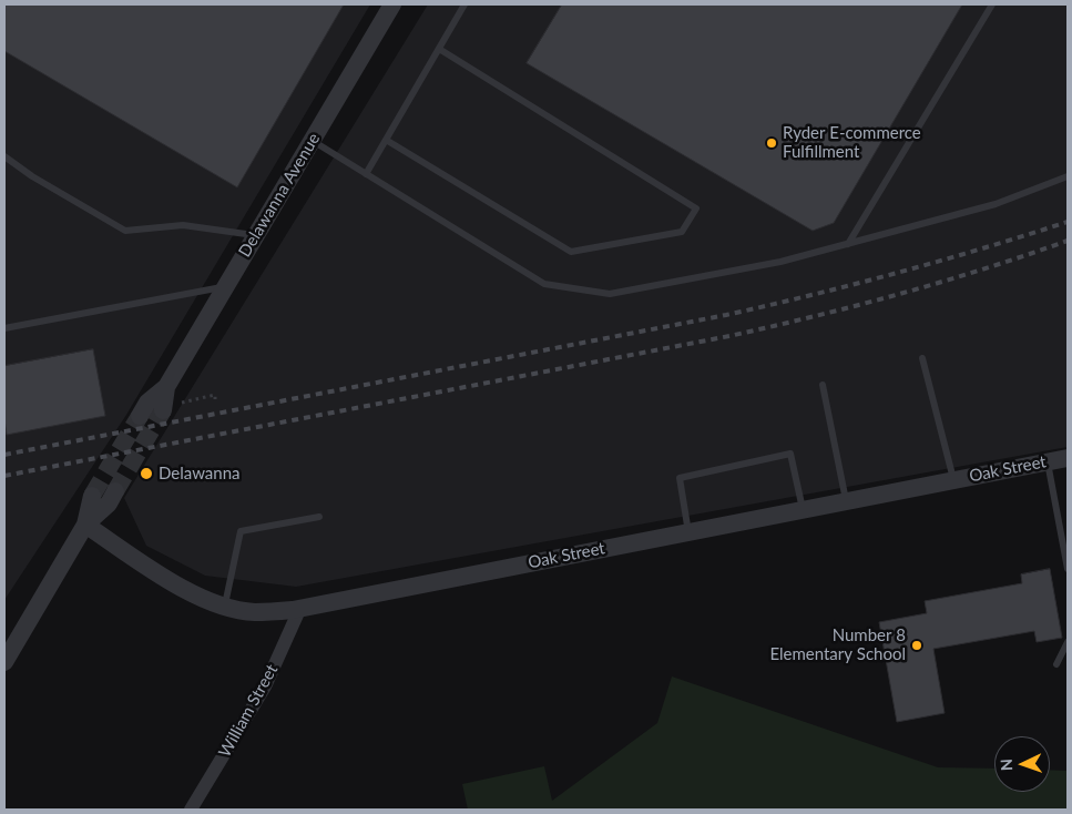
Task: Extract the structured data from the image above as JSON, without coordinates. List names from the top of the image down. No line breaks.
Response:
{"streets":{"street":["Delawanna Avenue","Oak Street","William Street"]},"crossings":[["Oak Street","William Street"]],"places":["Ryder E-commerce Fulfillment","Delawanna","Number 8 Elementary School"],"north":"left"}
